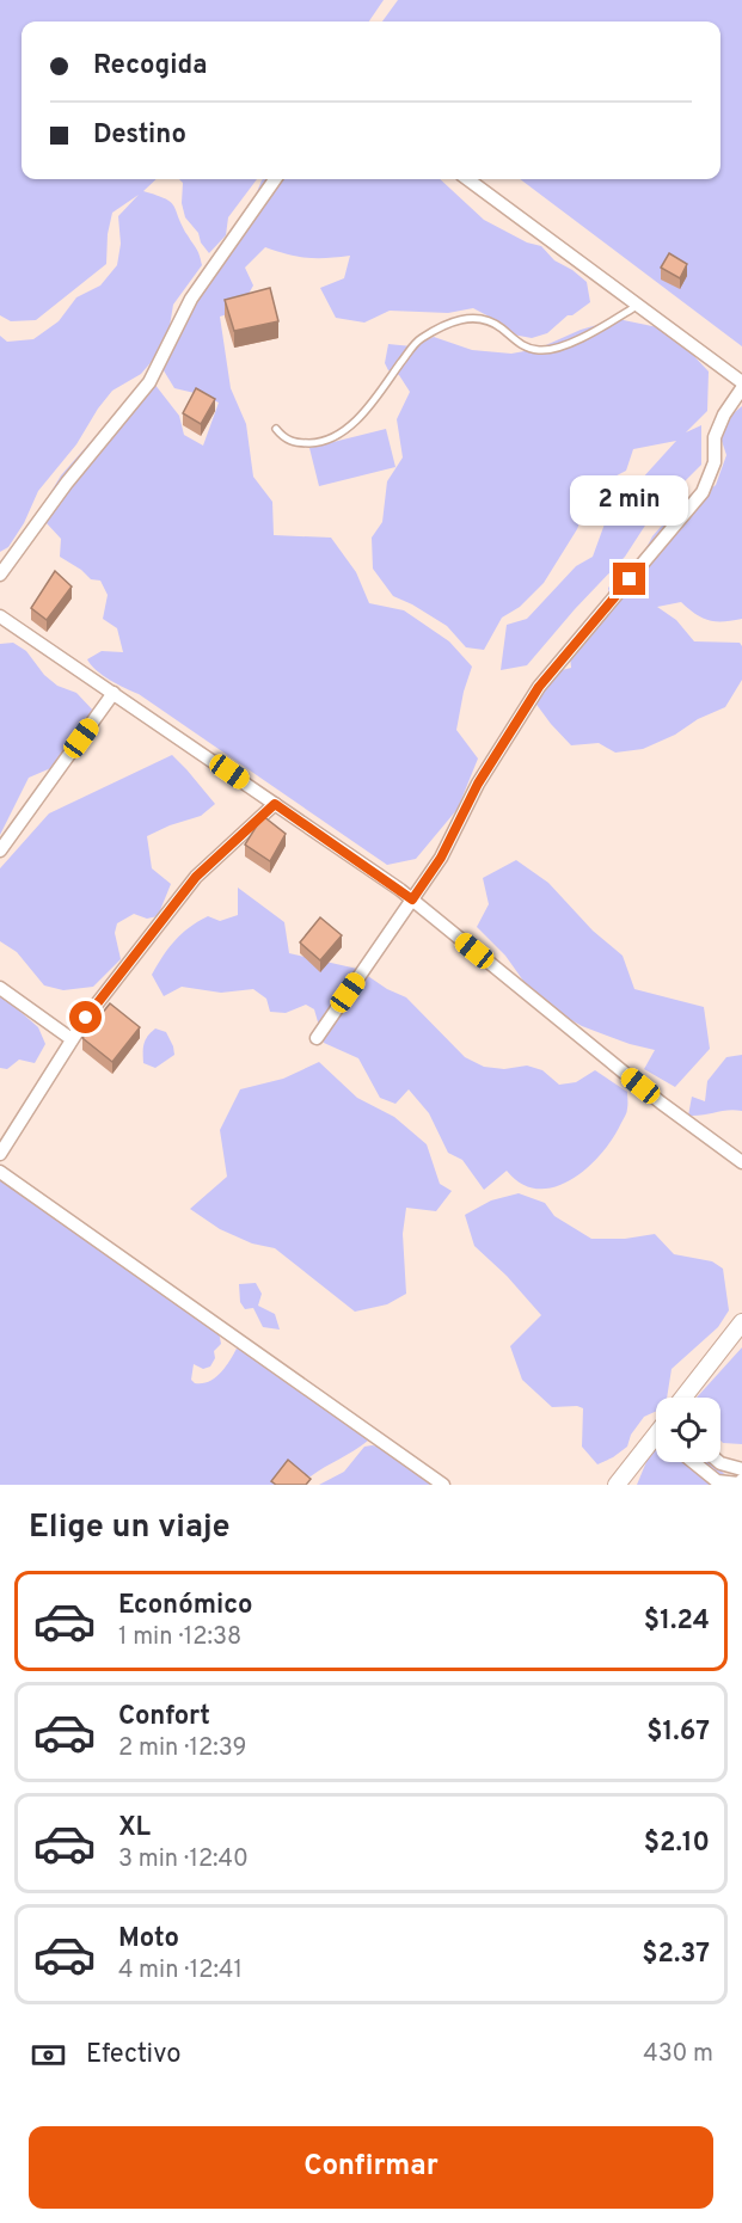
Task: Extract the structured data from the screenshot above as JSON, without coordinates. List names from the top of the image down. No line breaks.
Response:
{"page":{"banner":["Recogida","Destino"],"bubble":"2 min","heading":"Elige un viaje","list":[{"name":"Económico","note":"1 min · 12:38","value":"$1.24"},{"name":"Confort","note":"2 min · 12:39","value":"$1.67"},{"name":"XL","note":"3 min · 12:40","value":"$2.10"},{"name":"Moto","note":"4 min · 12:41","value":"$2.37"}],"pay":["Efectivo","430 m"],"buttons":"Confirmar"}}
